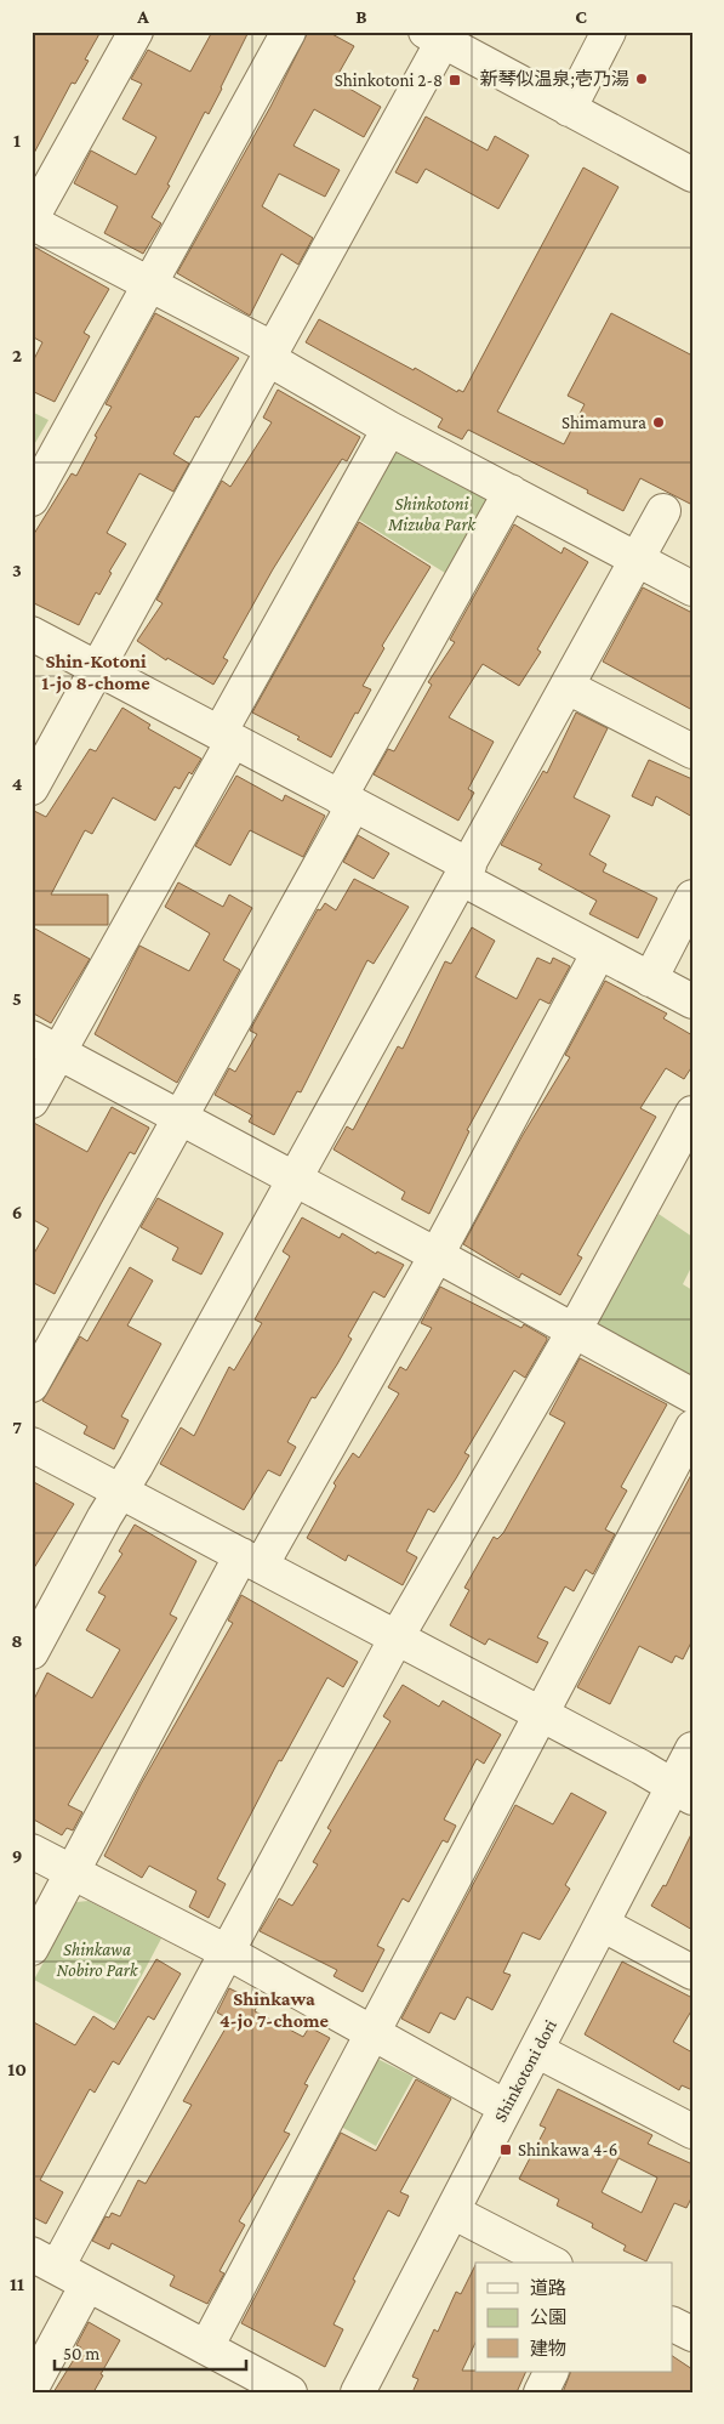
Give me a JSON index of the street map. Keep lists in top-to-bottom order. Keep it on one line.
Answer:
{"streets":{"street":["Shinkotoni dori"]},"districts":["Shin-Kotoni 1-jo 8-chome","Shinkawa 4-jo 7-chome"],"parks":["Shinkotoni Mizuba Park","Shinkawa Nobiro Park"],"places":{"other":["新琴似温泉;壱乃湯","Shimamura"],"transit":["Shinkotoni 2-8","Shinkawa 4-6"]},"legend":["道路","公園","建物"],"scale_bar":"50 m","grid":{"columns":["A","B","C"],"rows":["1","2","3","4","5","6","7","8","9","10","11"]}}
